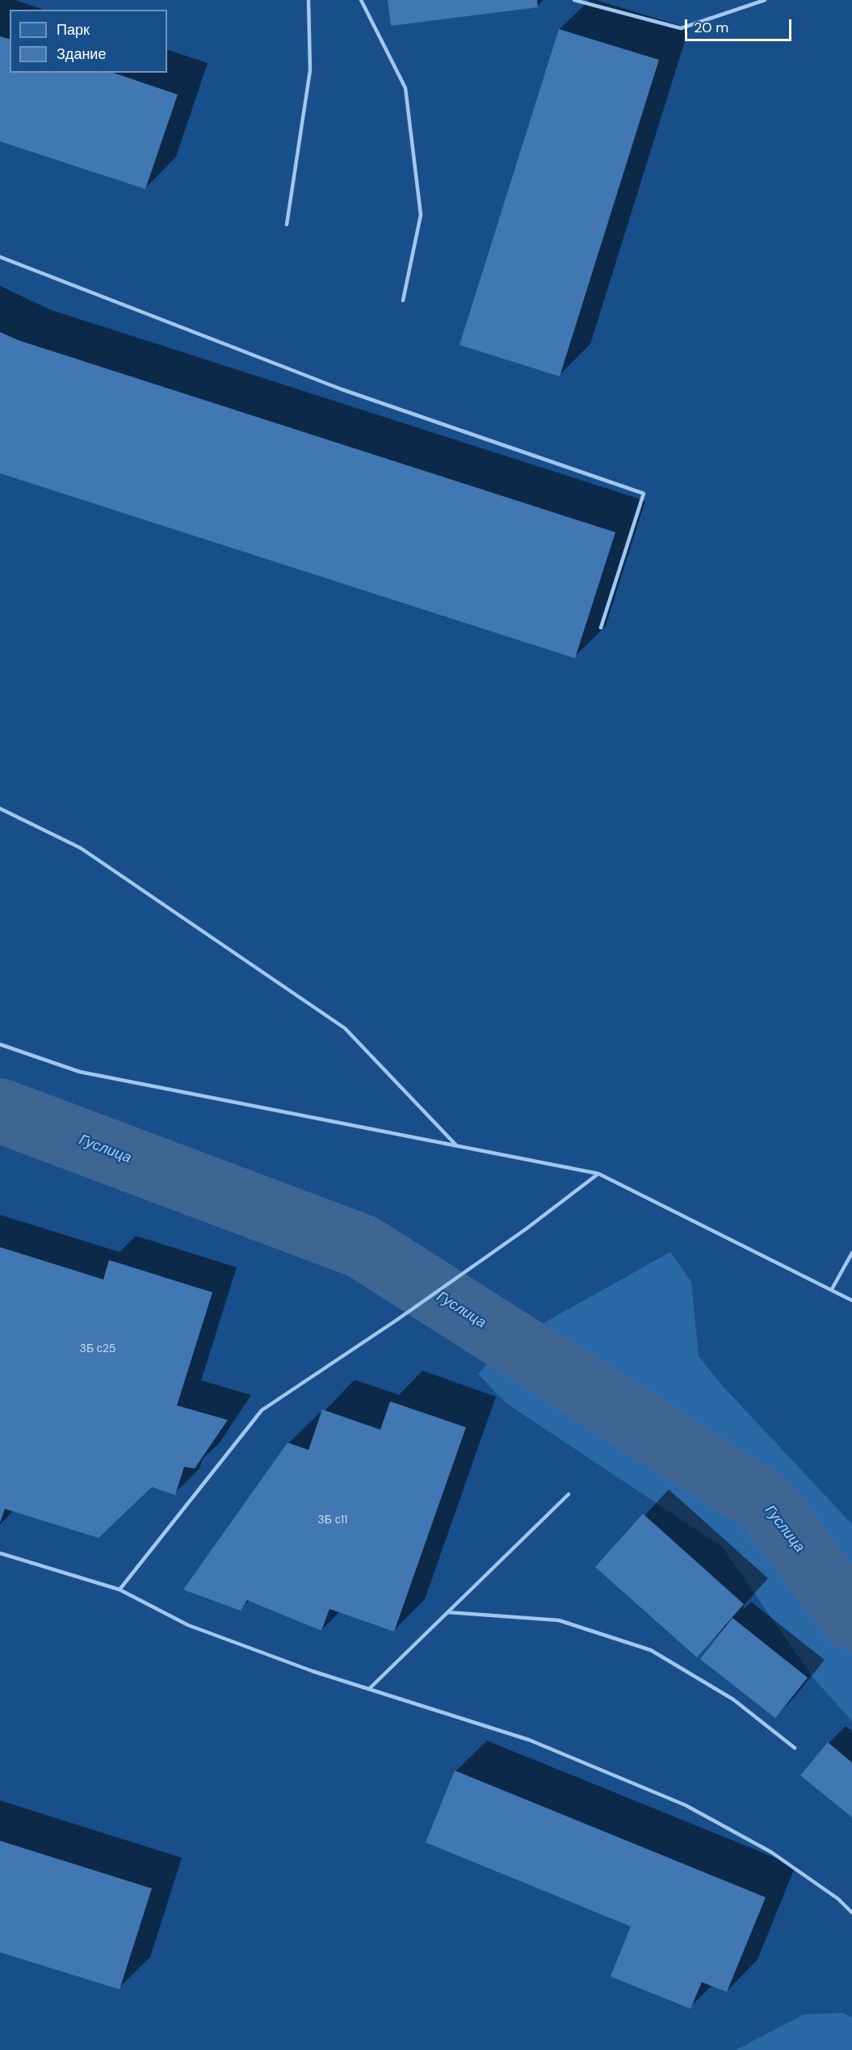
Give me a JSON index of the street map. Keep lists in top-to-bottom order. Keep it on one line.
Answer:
{"water":["Гуслица"],"house_numbers":["3Б с25","3Б с11"],"legend":["Парк","Здание"],"scale_bar":"20 m"}
